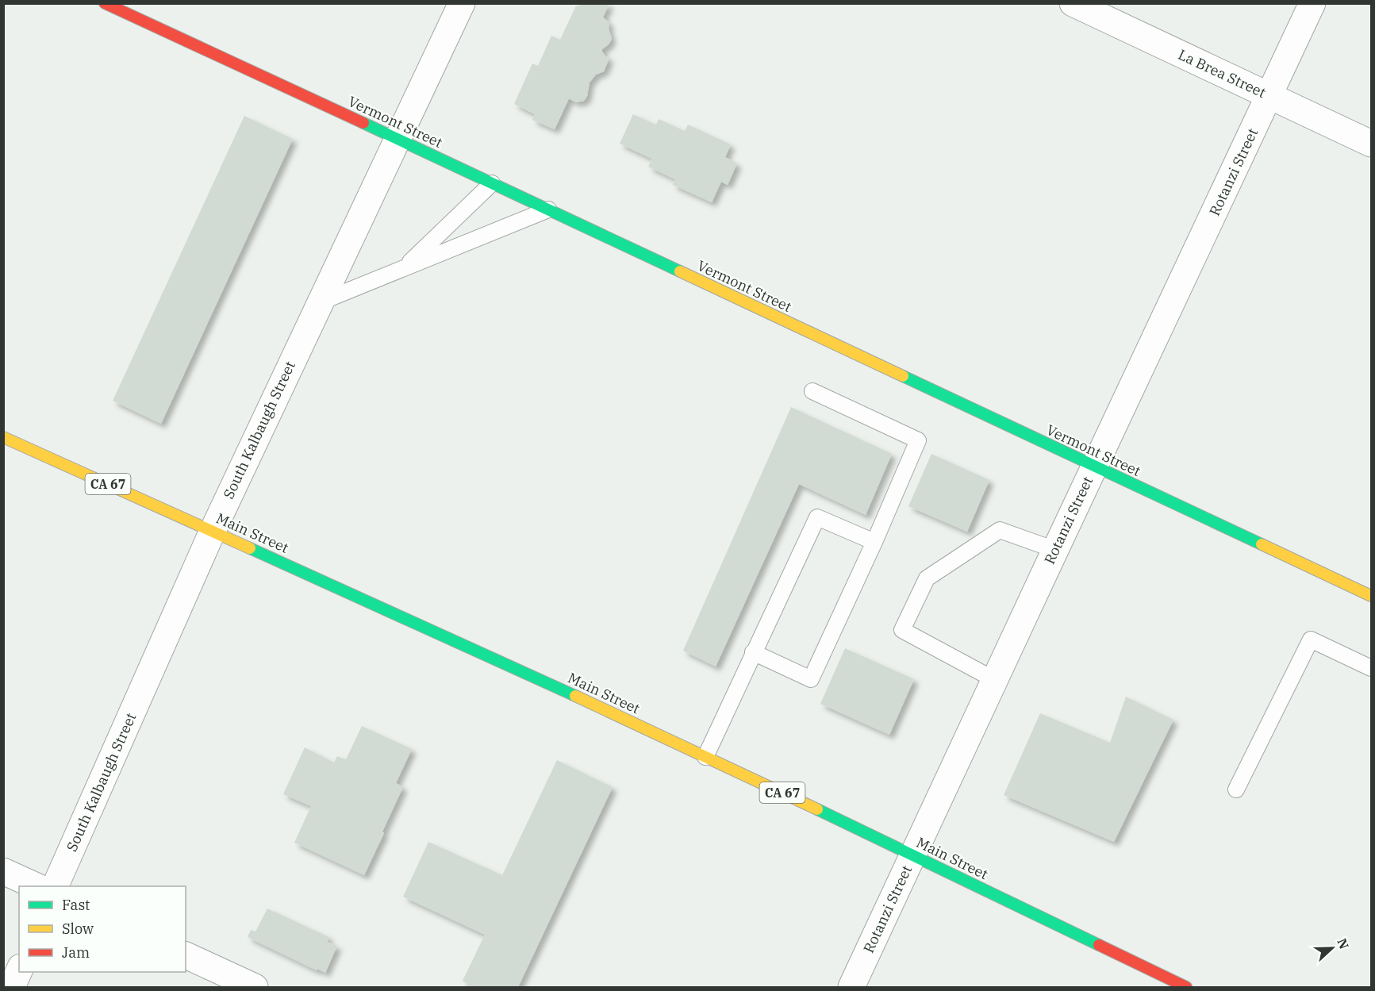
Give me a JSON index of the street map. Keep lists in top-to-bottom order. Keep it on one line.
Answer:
{"streets":{"street":["La Brea Street","Vermont Street","Rotanzi Street","South Kalbaugh Street","CA 67","Main Street"]},"crossings":[["La Brea Street","Rotanzi Street"],["Vermont Street","Rotanzi Street"],["Vermont Street","South Kalbaugh Street"],["Rotanzi Street","Main Street"],["South Kalbaugh Street","Main Street"]],"legend":["Fast","Slow","Jam"],"north":"right"}
